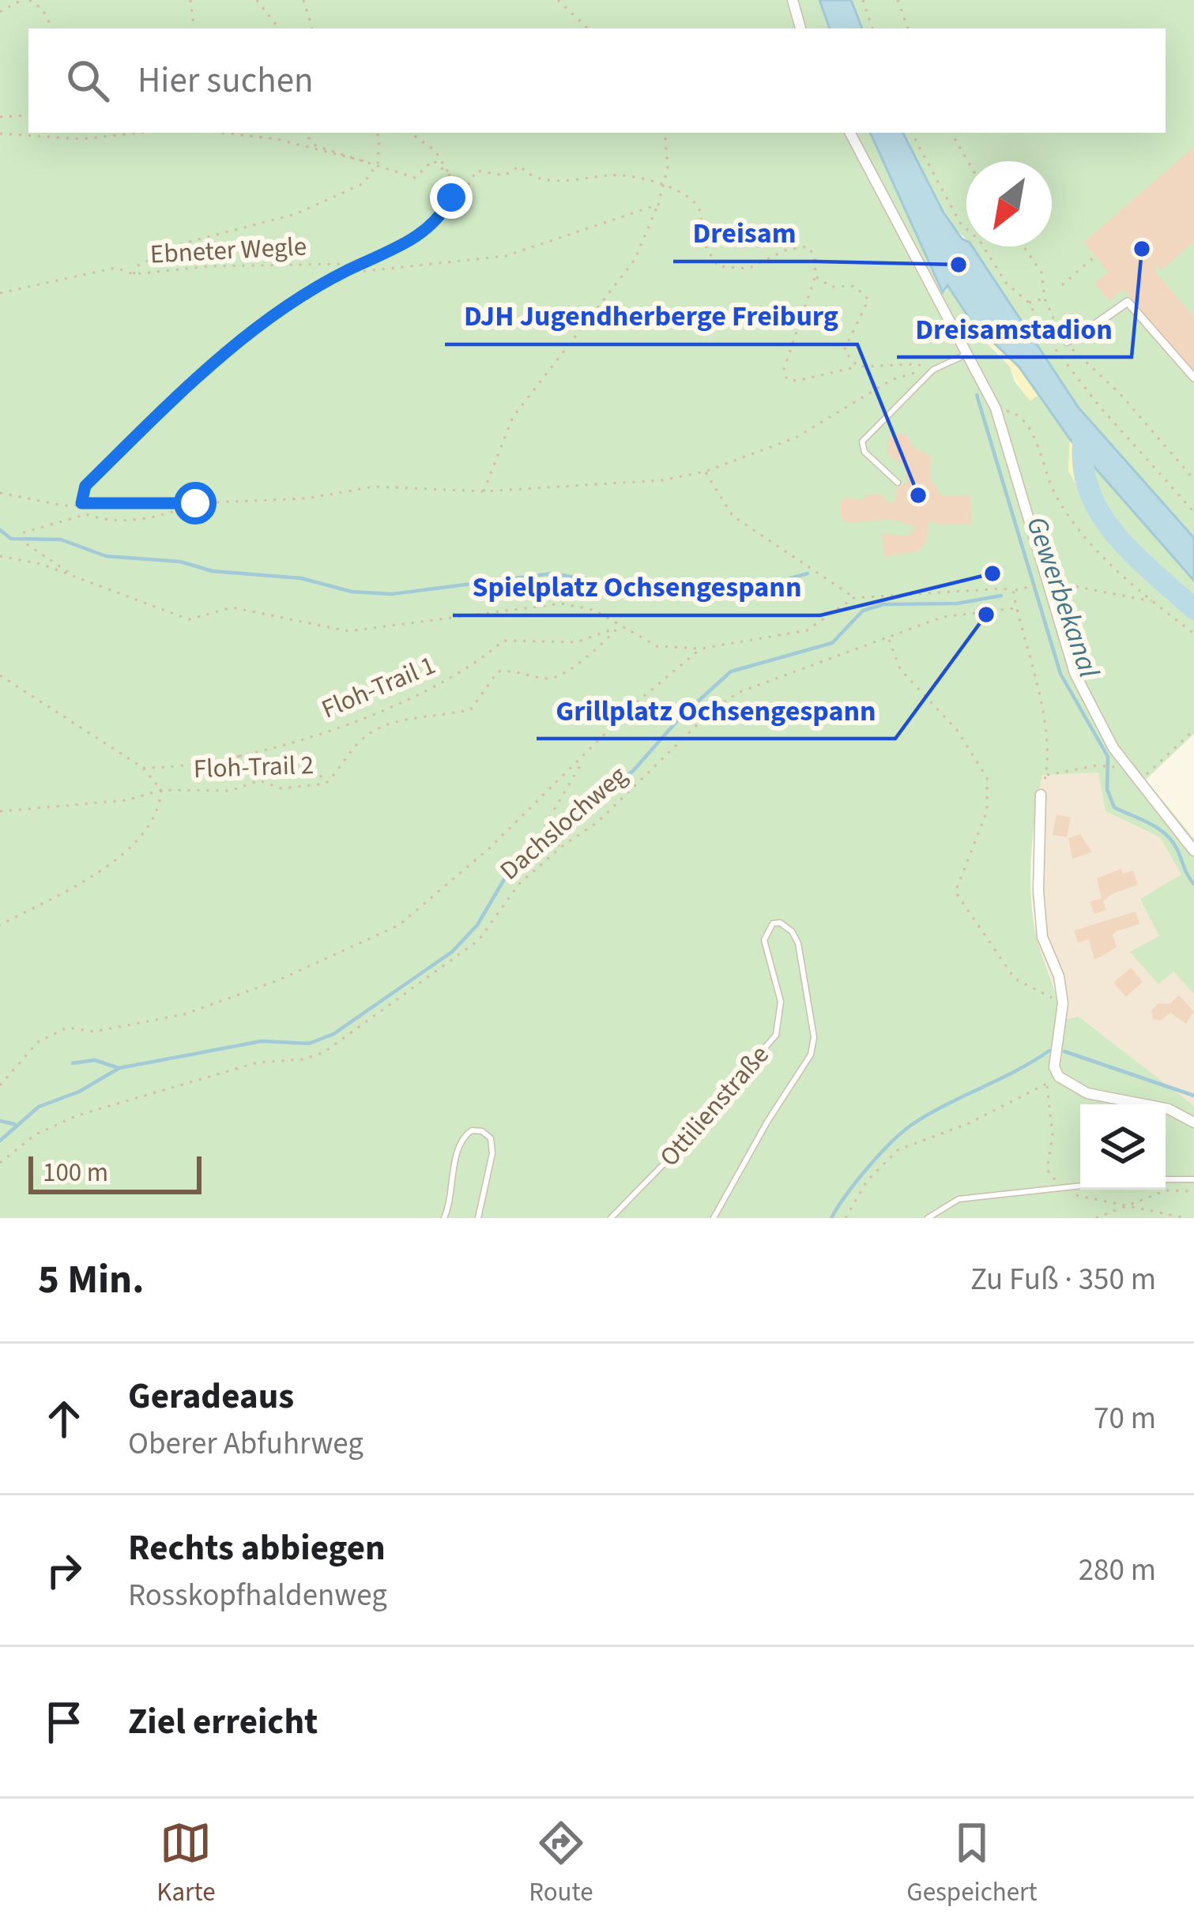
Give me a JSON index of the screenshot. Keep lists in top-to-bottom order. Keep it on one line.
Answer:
{"streets":{"lane":["Ottilienstraße"],"path":["Ebneter Wegle","Floh-Trail 1","Floh-Trail 2","Dachslochweg"]},"crossings":[["Floh-Trail 1","Floh-Trail 2"]],"water":["Gewerbekanal"],"places":["Dreisamstadion","Dreisam","DJH Jugendherberge Freiburg","Spielplatz Ochsengespann","Grillplatz Ochsengespann"],"scale_bar":"100 m","north":"bottom left","page":{"search":"Hier suchen","scale":"100 m","heading":["5 Min.","Zu Fuß · 350 m"],"list":[["Geradeaus","Oberer Abfuhrweg","70 m"],["Rechts abbiegen","Rosskopfhaldenweg","280 m"],"Ziel erreicht"],"nav":["Karte","Route","Gespeichert"]}}
